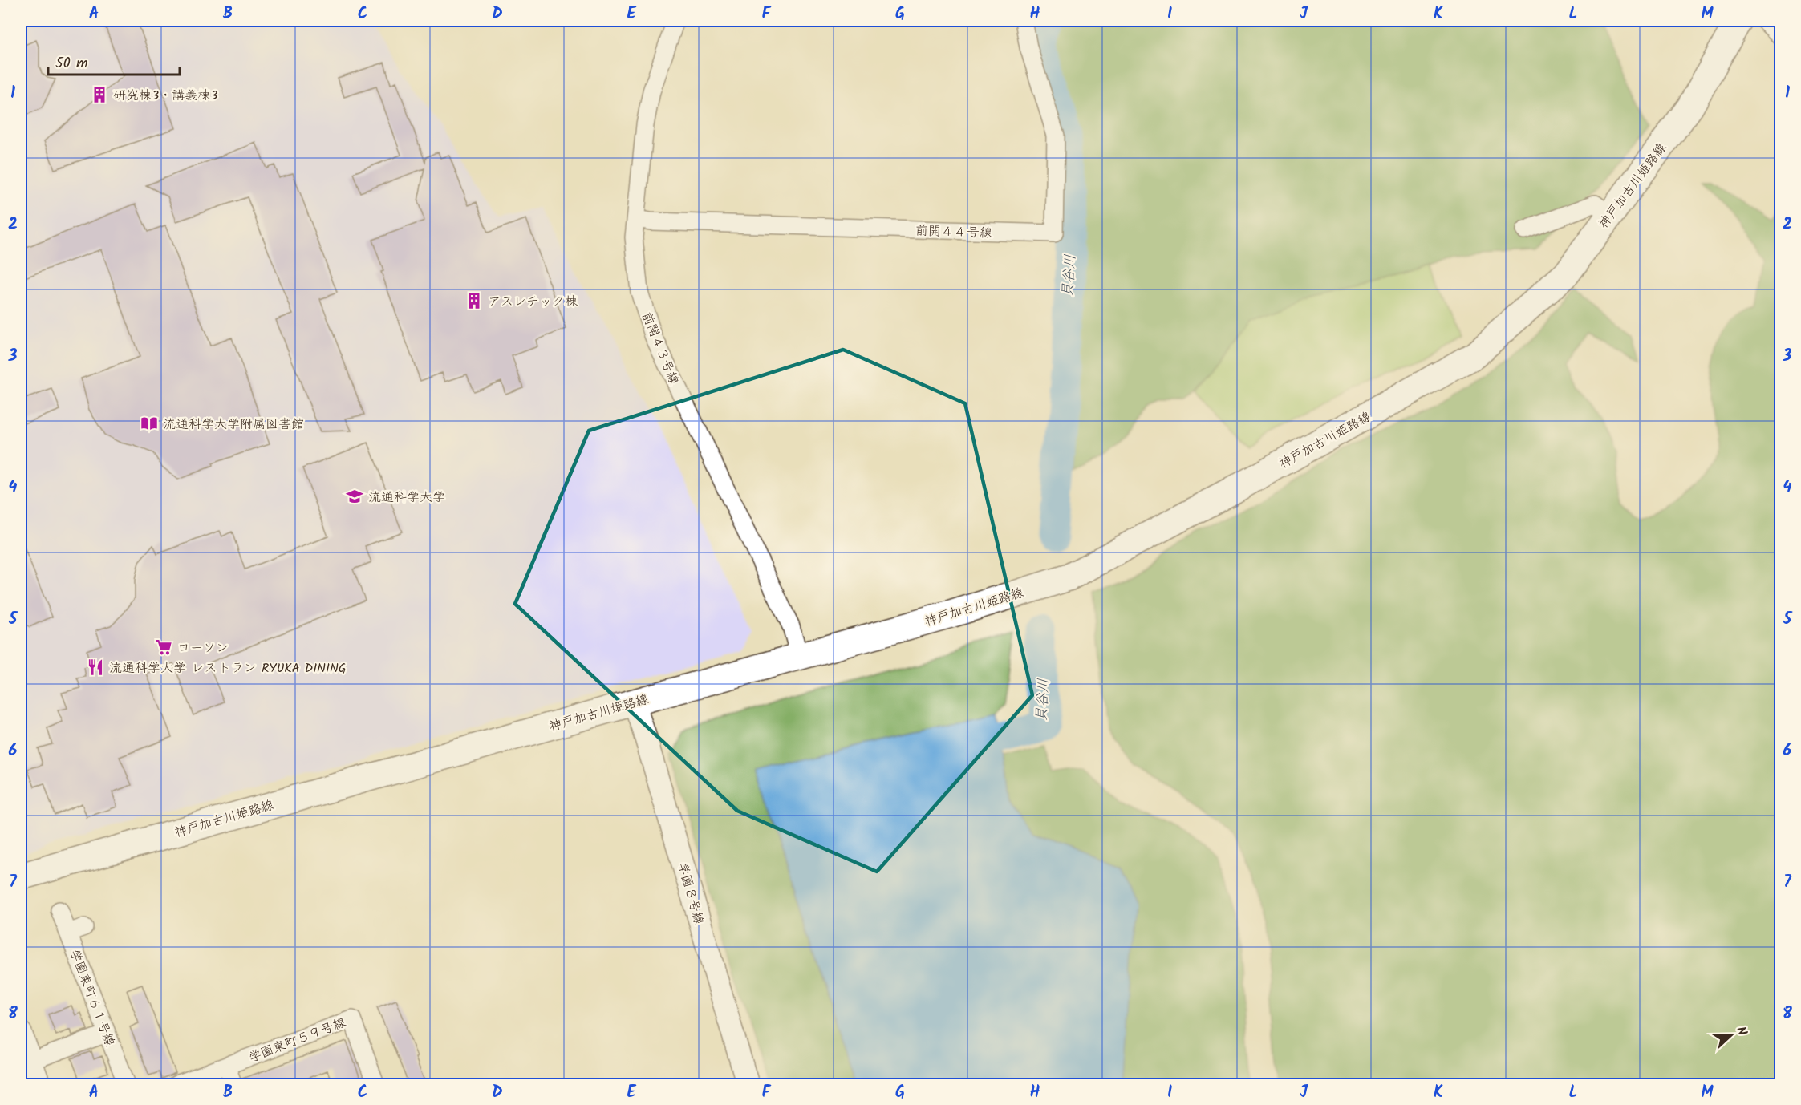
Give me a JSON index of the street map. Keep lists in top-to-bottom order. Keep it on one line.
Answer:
{"streets":{"main road":["神戸加古川姫路線"],"street":["前開４４号線","前開４３号線","学園８号線","学園東町６１号線","学園東町５９号線"]},"crossings":[["神戸加古川姫路線","前開４３号線"],["神戸加古川姫路線","学園８号線"],["前開４４号線","前開４３号線"]],"water":["貝谷川"],"places":{"building":["研究棟3・講義棟3","アスレチック棟"],"library":["流通科学大学附属図書館"],"school or university":["流通科学大学"],"supermarket":["ローソン"],"restaurant":["流通科学大学 レストラン RYUKA DINING"]},"scale_bar":"50 m","north":"right","grid":{"columns":["A","B","C","D","E","F","G","H","I","J","K","L","M"],"rows":["1","2","3","4","5","6","7","8"]}}
